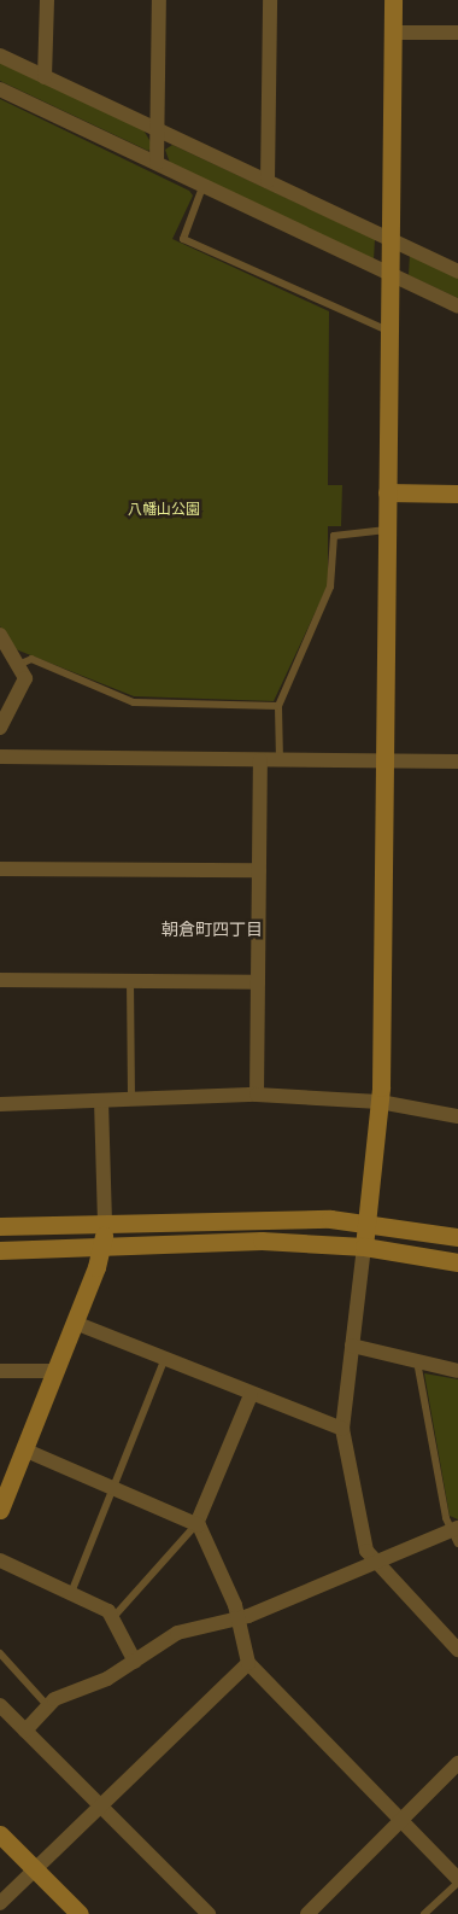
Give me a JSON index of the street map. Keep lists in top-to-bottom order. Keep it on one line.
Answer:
{"districts":["朝倉町四丁目"],"parks":["八幡山公園"]}
